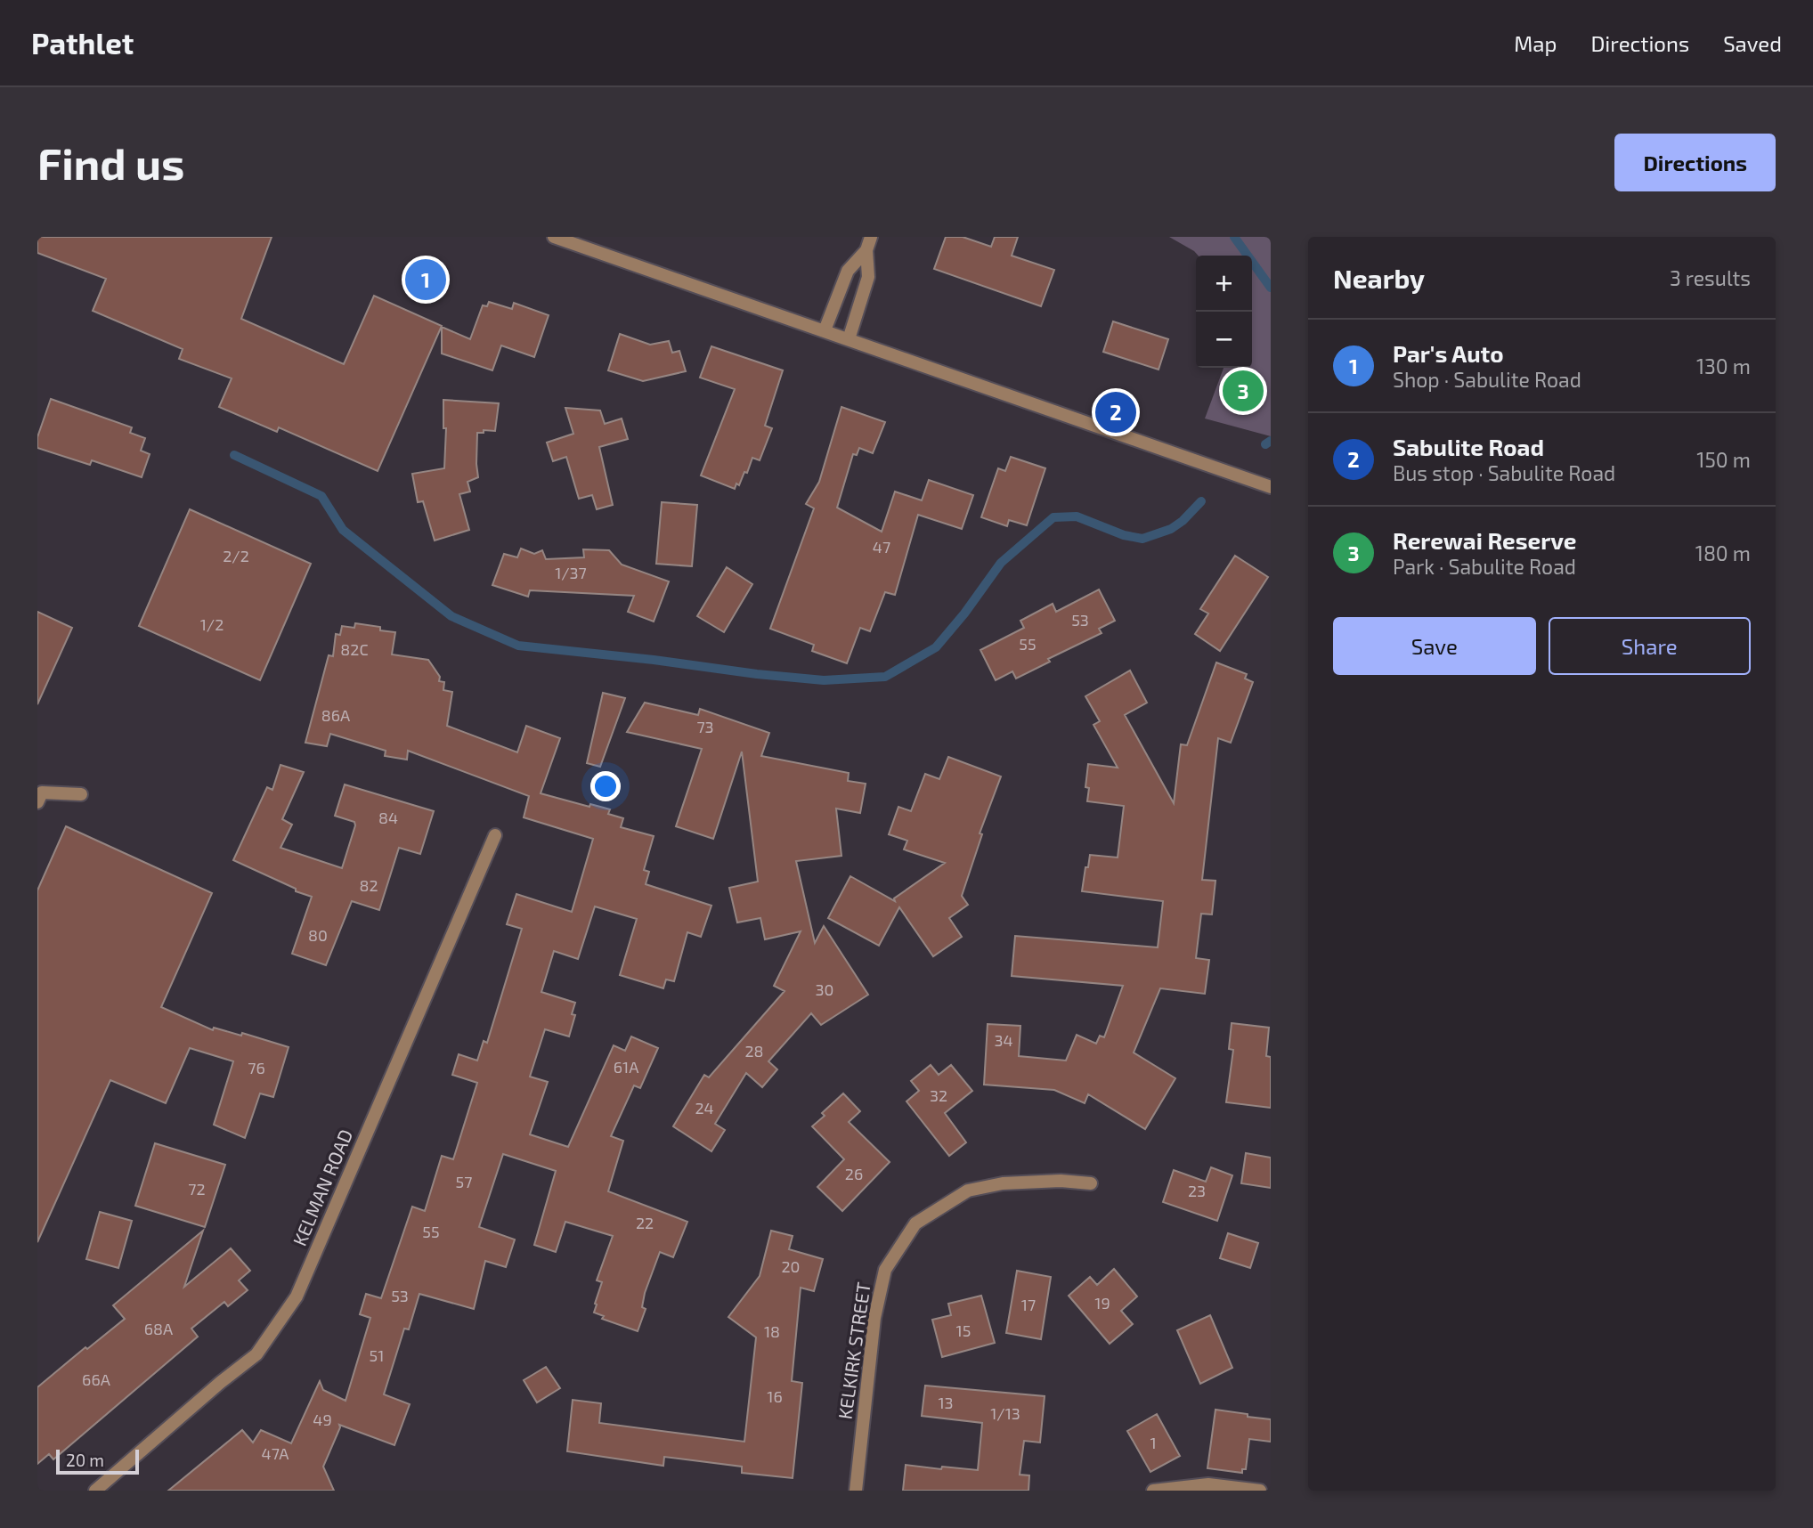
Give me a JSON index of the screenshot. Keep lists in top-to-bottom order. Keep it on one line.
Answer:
{"streets":{"street":["KELMAN ROAD","KELKIRK STREET"]},"house_numbers":["47","2/2","1/37","53","1/2","55","82C","86A","73","84","82","80","30","34","28","61A","76","32","24","26","57","72","23","22","55","20","53","19","17","68A","15","18","51","66A","16","13","1/13","49","1","47A"],"scale_bar":"20 m","page":{"header":"Pathlet","nav":["Map","Directions","Saved"],"buttons":["Directions",["Save","Share"]],"title":"Find us","heading":["Nearby","3 results"],"map_buttons":["+","−"],"pins":["1","3","2"],"list":[{"mark":"1","name":"Par's Auto","note":"Shop · Sabulite Road","value":"130 m"},{"mark":"2","name":"Sabulite Road","note":"Bus stop · Sabulite Road","value":"150 m"},{"mark":"3","name":"Rerewai Reserve","note":"Park · Sabulite Road","value":"180 m"}],"scale":"20 m"}}
